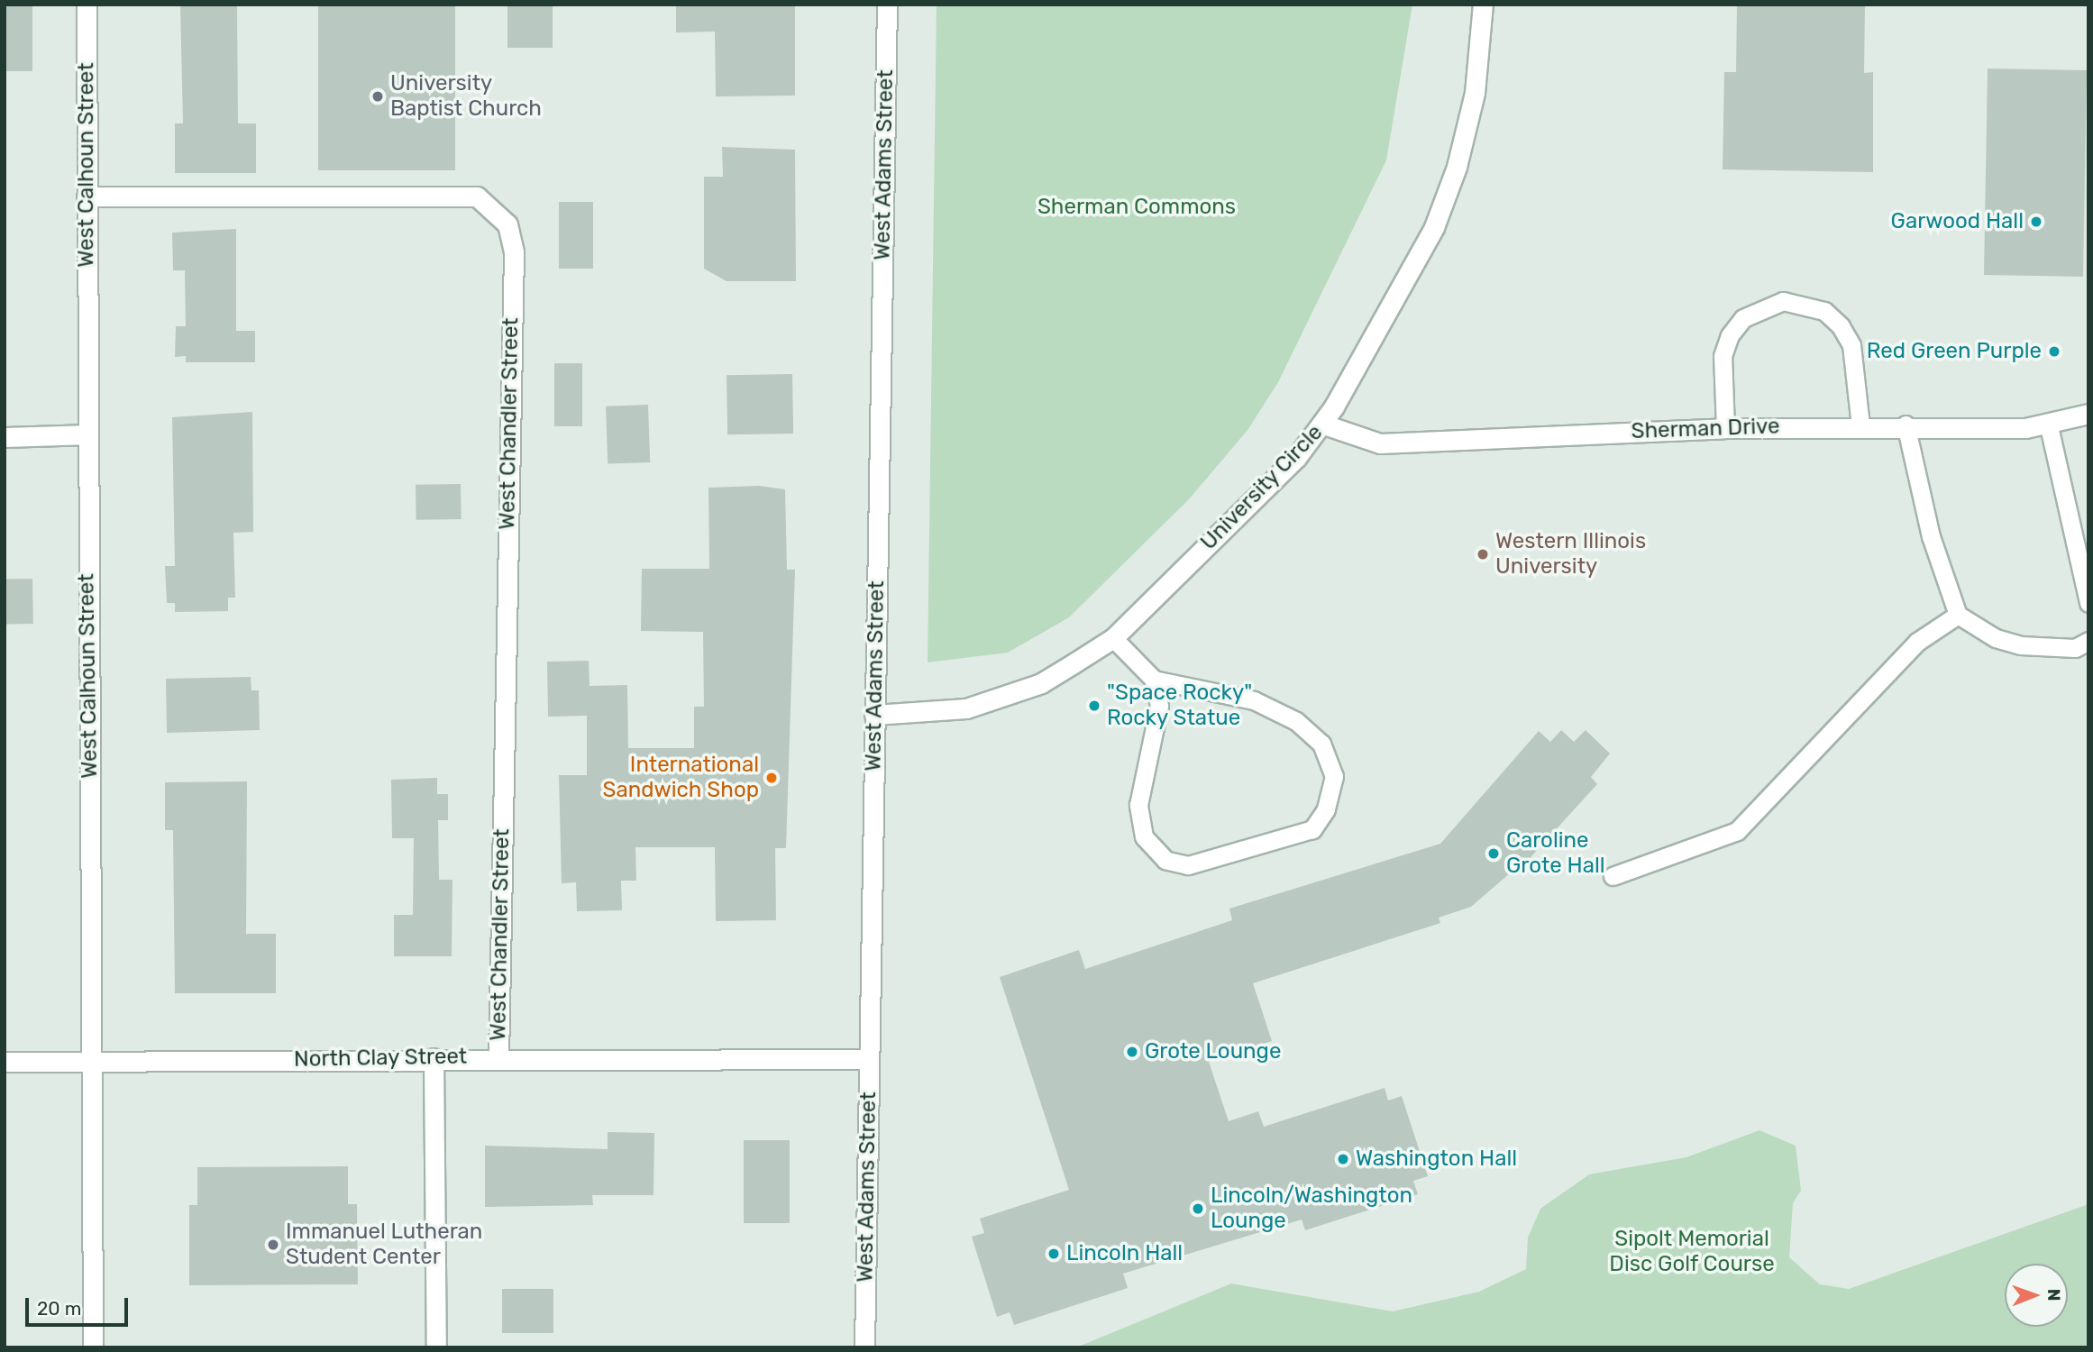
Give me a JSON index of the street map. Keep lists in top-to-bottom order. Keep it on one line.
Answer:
{"streets":{"street":["West Calhoun Street","West Adams Street","West Chandler Street","Sherman Drive","University Circle","North Clay Street"]},"crossings":[["West Calhoun Street","West Chandler Street"],["West Calhoun Street","North Clay Street"],["West Adams Street","University Circle"],["West Adams Street","North Clay Street"],["West Chandler Street","North Clay Street"],["Sherman Drive","University Circle"]],"parks":["Sherman Commons","Sipolt Memorial Disc Golf Course"],"places":["University Baptist Church","Garwood Hall","Red Green Purple","Western Illinois University","\"Space Rocky\" Rocky Statue","International Sandwich Shop","Caroline Grote Hall","Grote Lounge","Washington Hall","Lincoln/Washington Lounge","Immanuel Lutheran Student Center","Lincoln Hall"],"scale_bar":"20 m","north":"right"}
